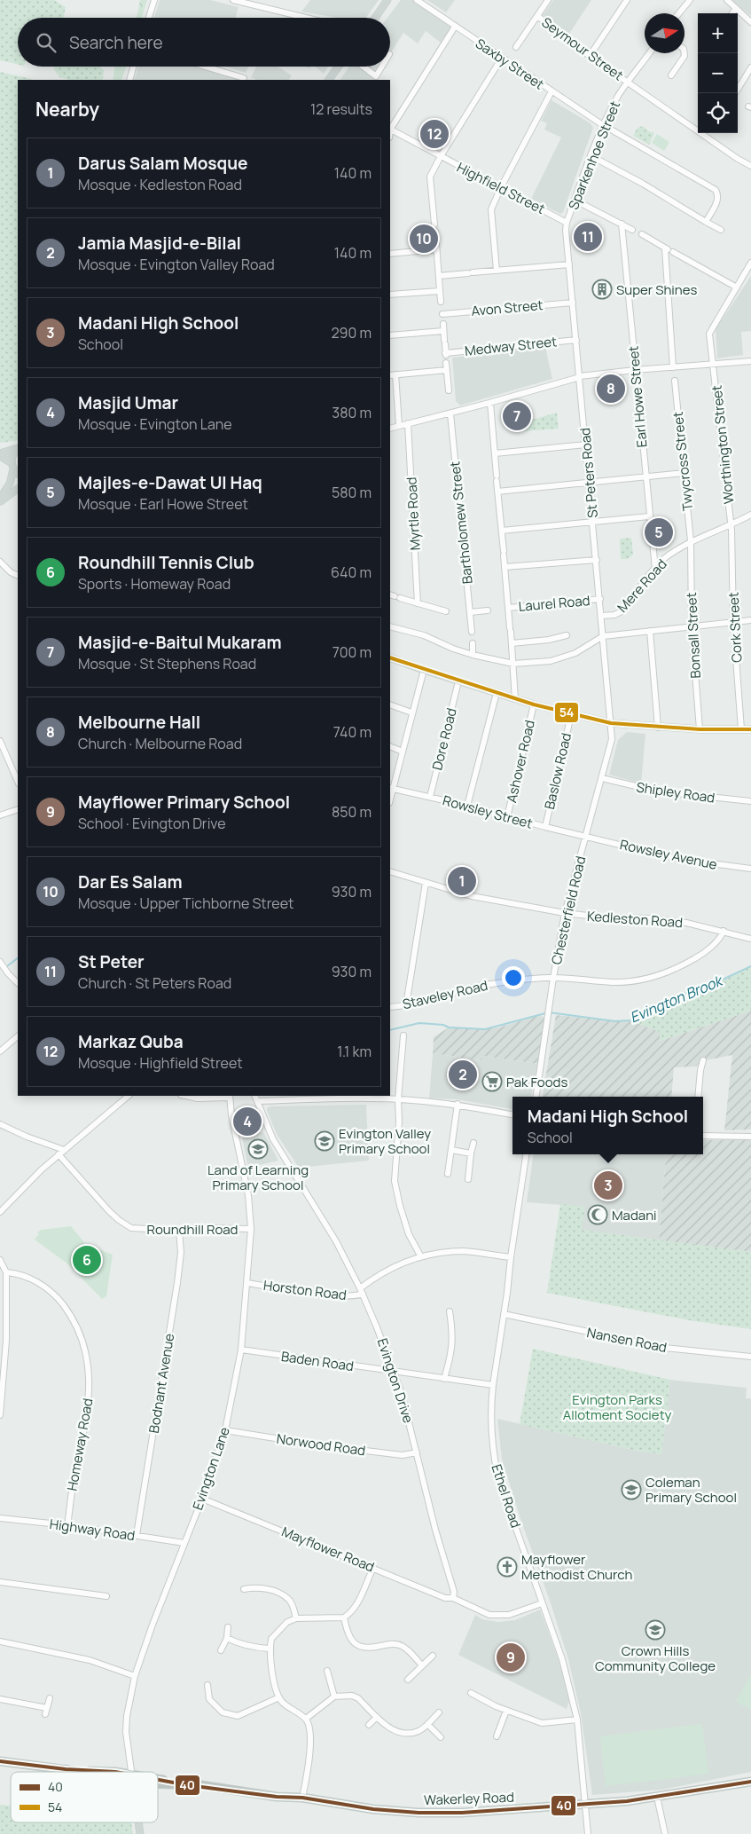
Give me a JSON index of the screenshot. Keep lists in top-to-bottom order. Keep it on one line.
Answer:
{"streets":{"highway":["Wakerley Road"],"main road":["Evington Lane"],"street":["Seymour Street","Saxby Street","Sparkenhoe Street","Highfield Street","Avon Street","Medway Street","Earl Howe Street","Worthington Street","Twycross Street","St Peters Road","Myrtle Road","Bartholomew Street","Mere Road","Laurel Road","Cork Street","Bonsall Street","Dore Road","Ashover Road","Baslow Road","Shipley Road","Rowsley Street","Rowsley Avenue","Chesterfield Road","Kedleston Road","Staveley Road","Roundhill Road","Horston Road","Nansen Road","Baden Road","Evington Drive","Bodnant Avenue","Homeway Road","Norwood Road","Ethel Road","Highway Road","Mayflower Road"]},"crossings":[["Seymour Street","Sparkenhoe Street"],["Saxby Street","Sparkenhoe Street"],["Sparkenhoe Street","Highfield Street"],["Sparkenhoe Street","St Peters Road"],["Highfield Street","St Peters Road"],["Avon Street","St Peters Road"],["Medway Street","St Peters Road"],["Earl Howe Street","Mere Road"],["Worthington Street","Mere Road"],["Worthington Street","Cork Street"],["Twycross Street","Mere Road"],["Twycross Street","Bonsall Street"],["St Peters Road","Mere Road"],["St Peters Road","Laurel Road"],["St Peters Road","Chesterfield Road"],["Mere Road","Cork Street"],["Mere Road","Bonsall Street"],["Dore Road","Rowsley Street"],["Ashover Road","Rowsley Street"],["Baslow Road","Rowsley Street"],["Shipley Road","Chesterfield Road"],["Rowsley Street","Rowsley Avenue"],["Rowsley Street","Chesterfield Road"],["Rowsley Avenue","Chesterfield Road"],["Chesterfield Road","Kedleston Road"],["Chesterfield Road","Staveley Road"],["Kedleston Road","Staveley Road"],["Roundhill Road","Bodnant Avenue"],["Roundhill Road","Evington Lane"],["Horston Road","Evington Drive"],["Horston Road","Evington Lane"],["Nansen Road","Ethel Road"],["Baden Road","Evington Drive"],["Baden Road","Evington Lane"],["Baden Road","Ethel Road"],["Evington Drive","Norwood Road"],["Evington Drive","Mayflower Road"],["Bodnant Avenue","Highway Road"],["Homeway Road","Highway Road"],["Norwood Road","Evington Lane"],["Evington Lane","Highway Road"],["Evington Lane","Mayflower Road"],["Ethel Road","Wakerley Road"]],"water":["Evington Brook"],"parks":["Evington Parks Allotment Society"],"places":{"building":["Super Shines"],"supermarket":["Pak Foods"],"school or university":["Evington Valley Primary School","Land of Learning Primary School","Coleman Primary School","Crown Hills Community College"],"mosque":["Madani"],"church":["Mayflower Methodist Church"]},"lines":["transit line 54","transit line 40"],"legend":["40","54"],"north":"right","page":{"map_buttons":["+","−"],"search":"Search here","heading":["Nearby","12 results"],"pins":["12","11","10","8","7","5","1","2","4","3","6","9"],"list":[{"mark":"1","name":"Darus Salam Mosque","note":"Mosque · Kedleston Road","value":"140 m"},{"mark":"2","name":"Jamia Masjid-e-Bilal","note":"Mosque · Evington Valley Road","value":"140 m"},{"mark":"3","name":"Madani High School","note":"School","value":"290 m"},{"mark":"4","name":"Masjid Umar","note":"Mosque · Evington Lane","value":"380 m"},{"mark":"5","name":"Majles-e-Dawat Ul Haq","note":"Mosque · Earl Howe Street","value":"580 m"},{"mark":"6","name":"Roundhill Tennis Club","note":"Sports · Homeway Road","value":"640 m"},{"mark":"7","name":"Masjid-e-Baitul Mukaram","note":"Mosque · St Stephens Road","value":"700 m"},{"mark":"8","name":"Melbourne Hall","note":"Church · Melbourne Road","value":"740 m"},{"mark":"9","name":"Mayflower Primary School","note":"School · Evington Drive","value":"850 m"},{"mark":"10","name":"Dar Es Salam","note":"Mosque · Upper Tichborne Street","value":"930 m"},{"mark":"11","name":"St Peter","note":"Church · St Peters Road","value":"930 m"},{"mark":"12","name":"Markaz Quba","note":"Mosque · Highfield Street","value":"1.1 km"}],"popup":["Madani High School","School"]}}
